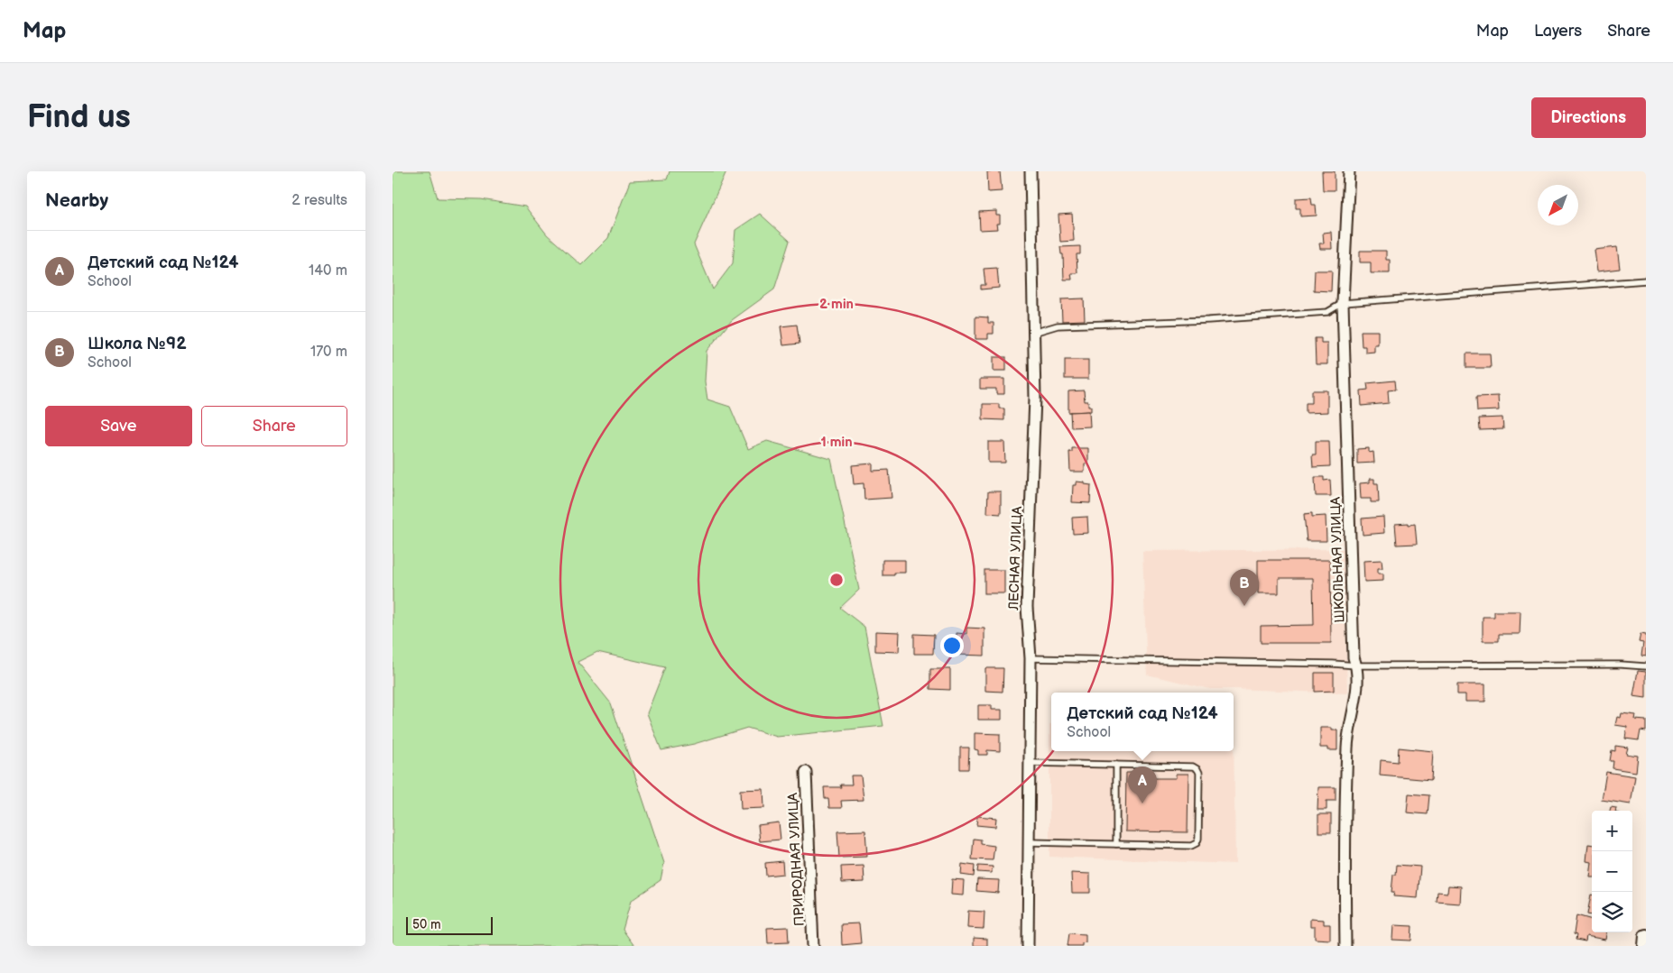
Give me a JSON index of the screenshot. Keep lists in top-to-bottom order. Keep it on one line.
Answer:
{"streets":{"street":["ЛЕСНАЯ УЛИЦА","ШКОЛЬНАЯ УЛИЦА","ПРИРОДНАЯ УЛИЦА"]},"scale_bar":"50 m","north":"bottom left","page":{"header":"Map","nav":["Map","Layers","Share"],"buttons":["Directions",["Save","Share"]],"title":"Find us","heading":["Nearby","2 results"],"list":[{"mark":"A","name":"Детский сад №124","note":"School","value":"140 m"},{"mark":"B","name":"Школа №92","note":"School","value":"170 m"}],"pins":["B","A"],"popup":["Детский сад №124","School"],"map_buttons":["+","−"],"scale":"50 m"},"rings":["2 min","1 min"]}
